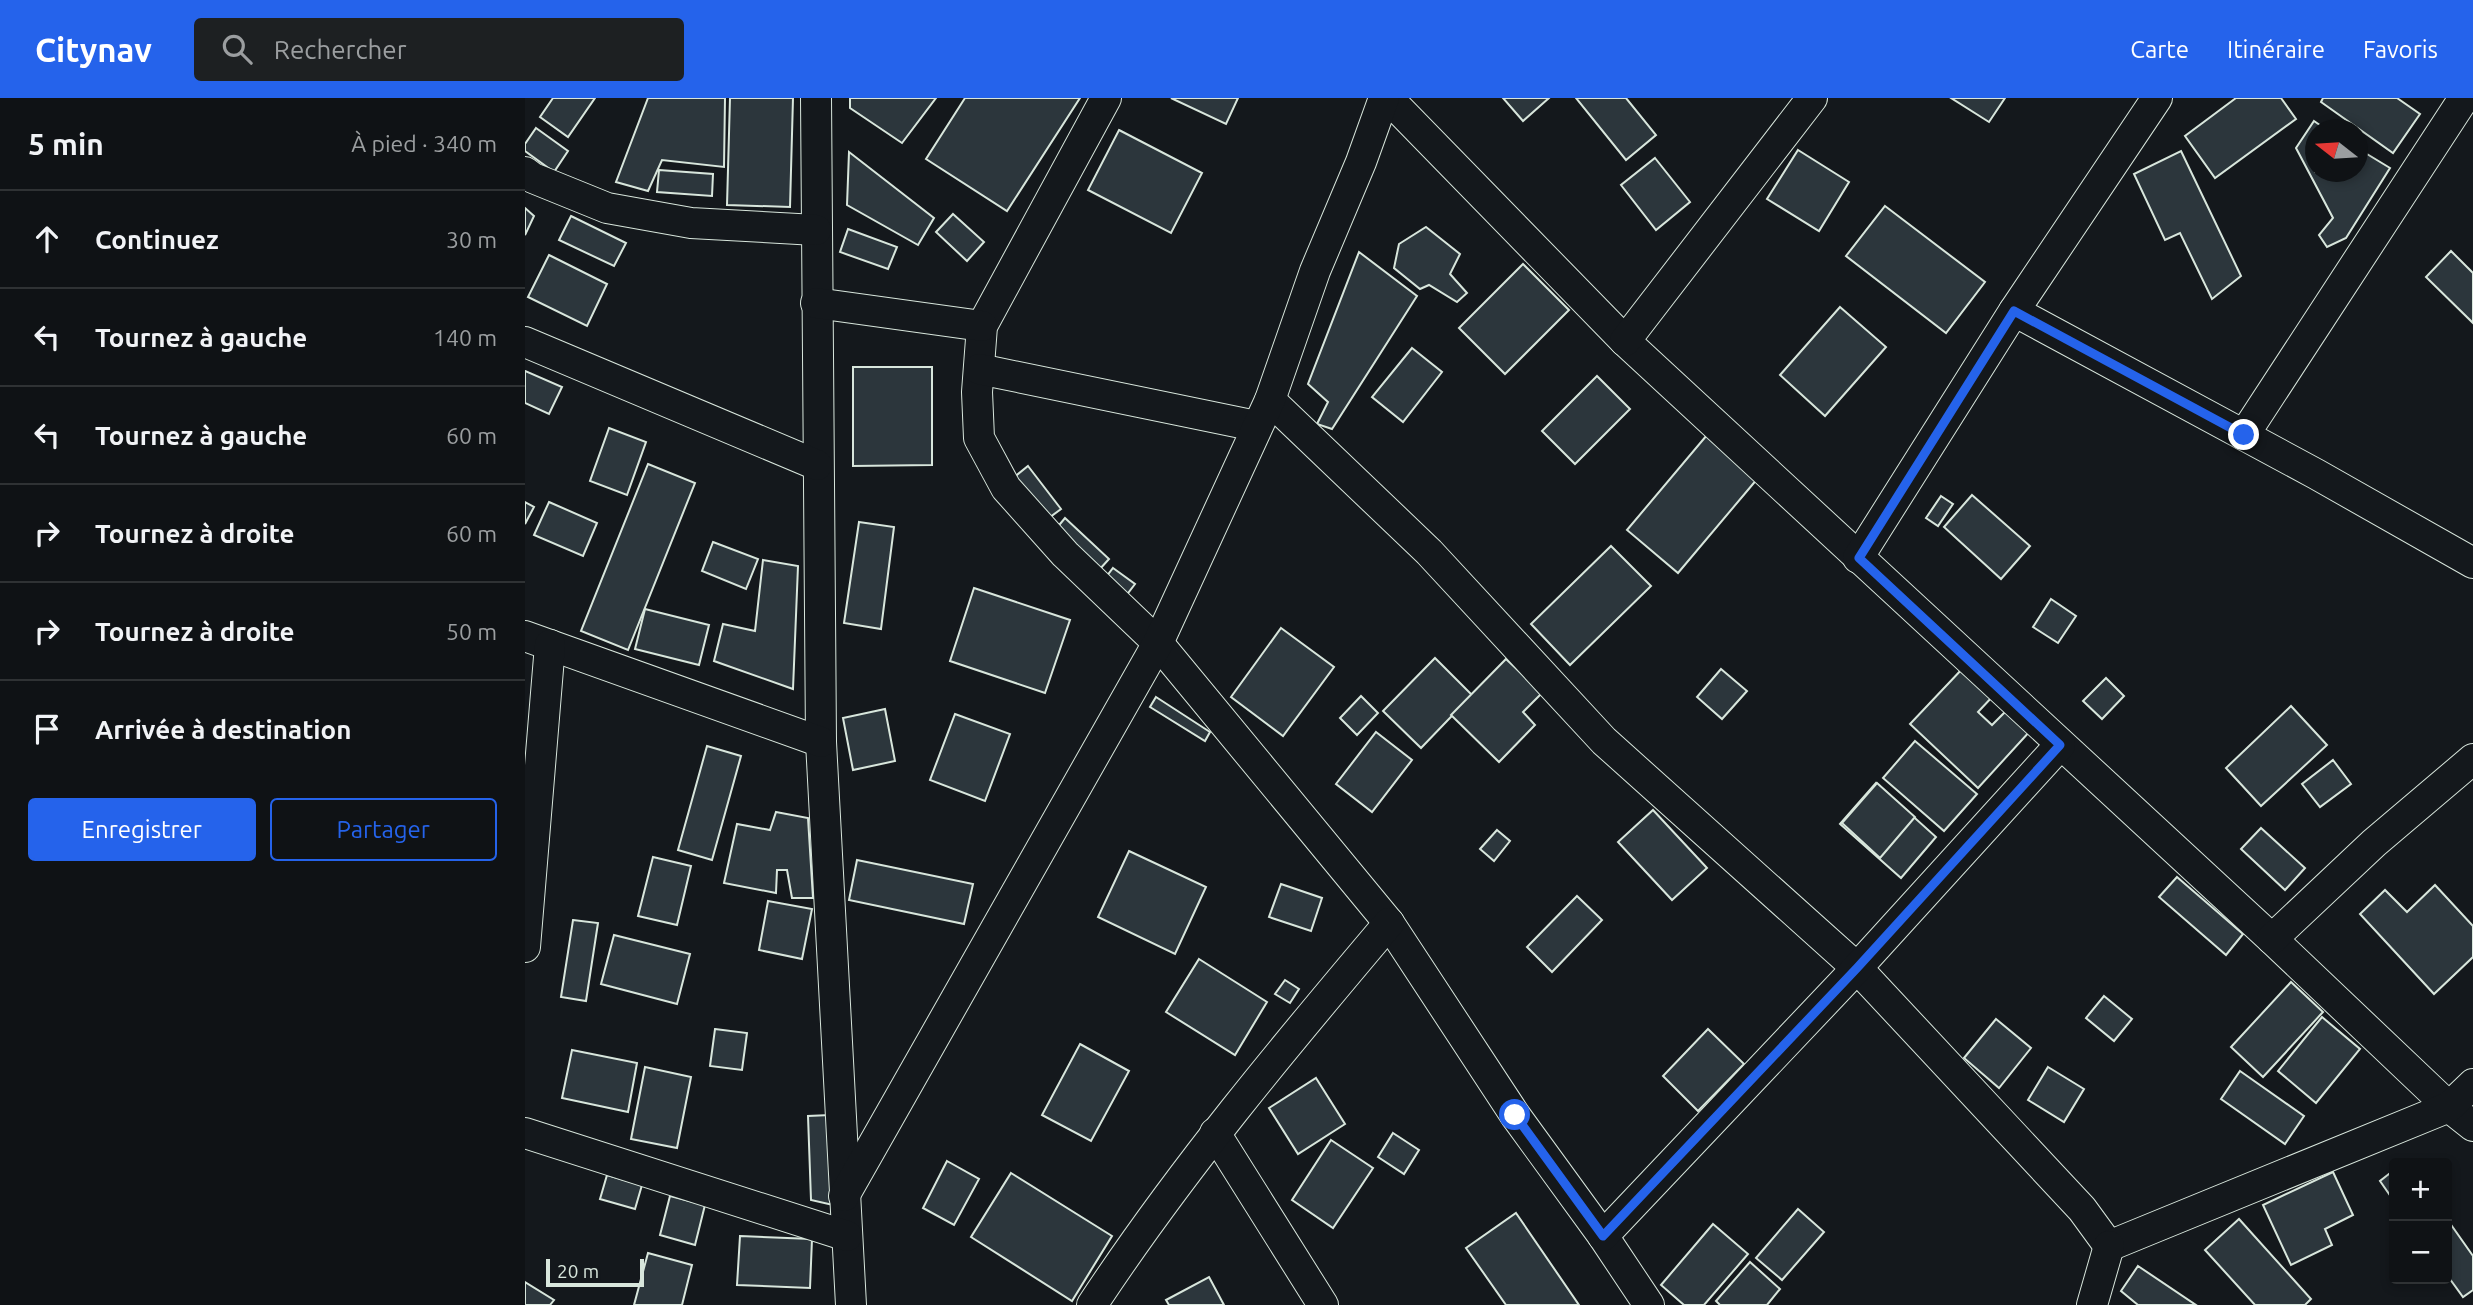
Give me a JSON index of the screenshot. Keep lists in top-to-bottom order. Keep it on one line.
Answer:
{"scale_bar":"20 m","north":"left","page":{"header":"Citynav","search":"Rechercher","nav":["Carte","Itinéraire","Favoris"],"heading":["5 min","À pied · 340 m"],"list":[["Continuez","30 m"],["Tournez à gauche","140 m"],["Tournez à gauche","60 m"],["Tournez à droite","60 m"],["Tournez à droite","50 m"],"Arrivée à destination"],"buttons":["Enregistrer","Partager"],"map_buttons":["+","−"],"scale":"20 m"}}
